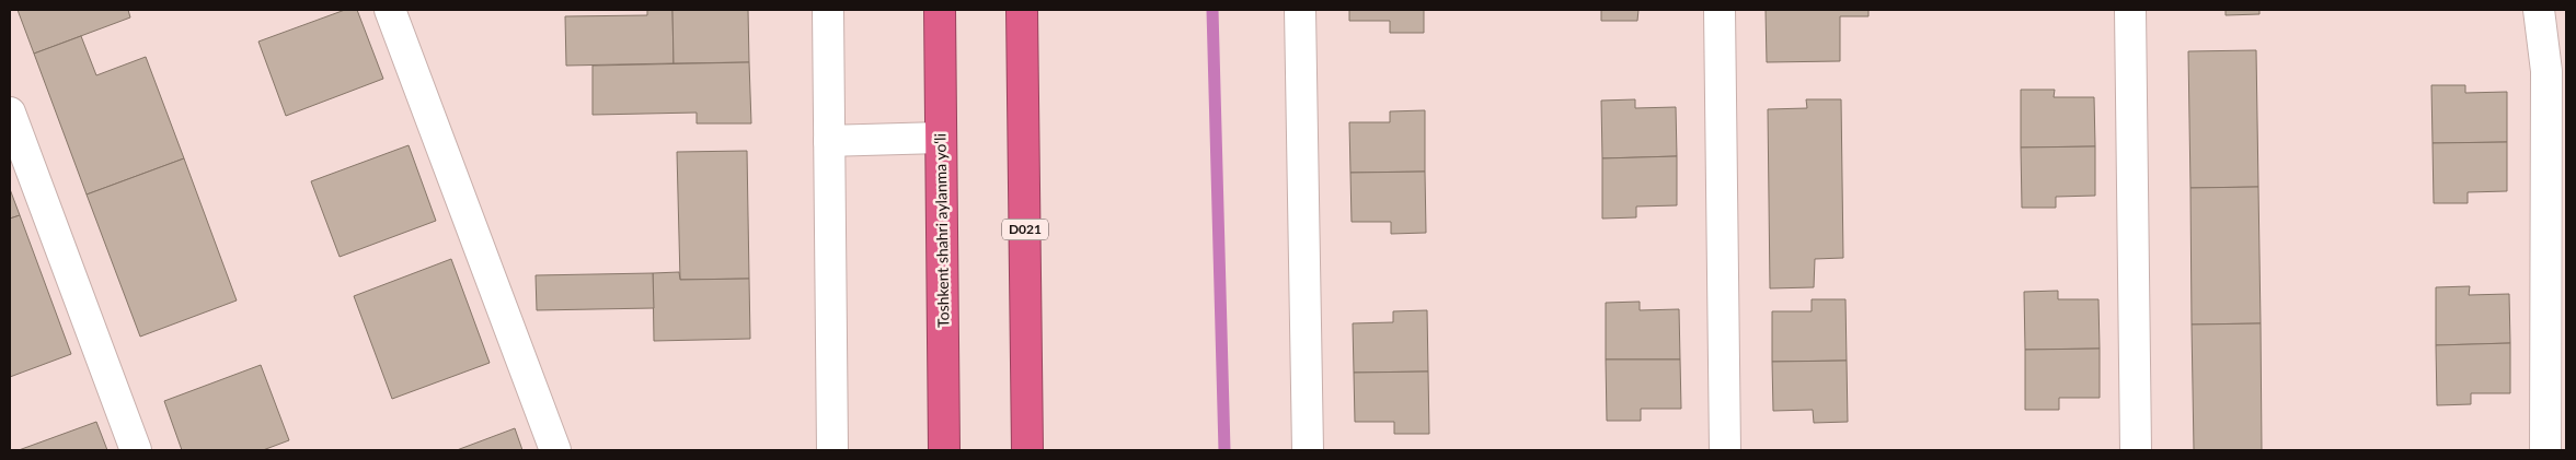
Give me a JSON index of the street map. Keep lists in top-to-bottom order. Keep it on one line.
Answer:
{"streets":{"highway":["D021","Toshkent shahri aylanma yoʻli"]}}
